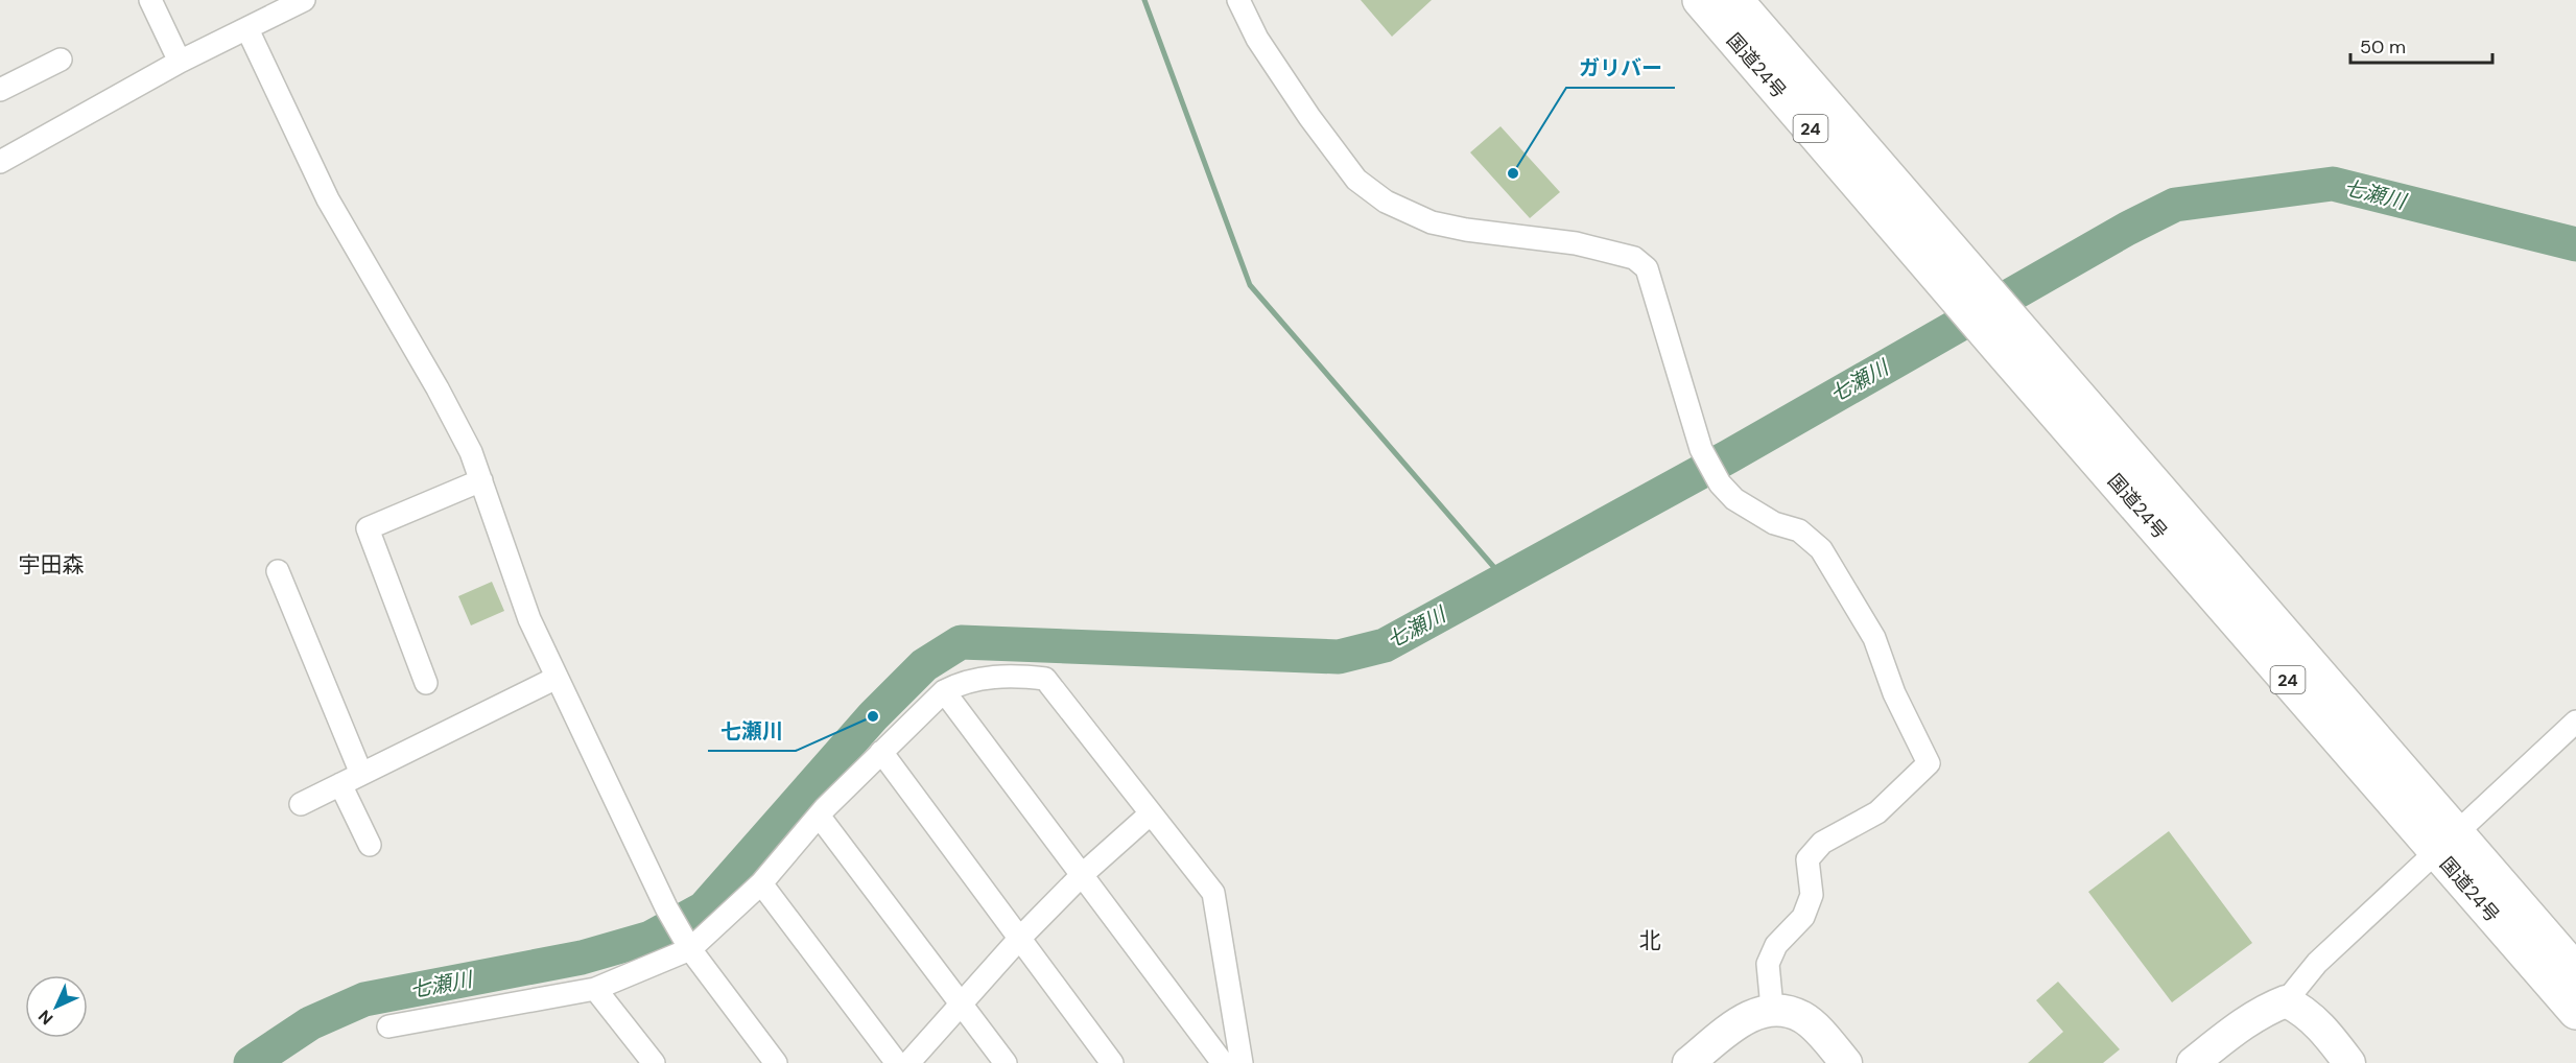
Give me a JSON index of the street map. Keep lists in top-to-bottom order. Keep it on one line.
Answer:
{"streets":{"highway":["国道24号","24"]},"districts":["宇田森","北"],"water":["七瀬川"],"places":["ガリバー","七瀬川"],"scale_bar":"50 m","north":"bottom left"}
